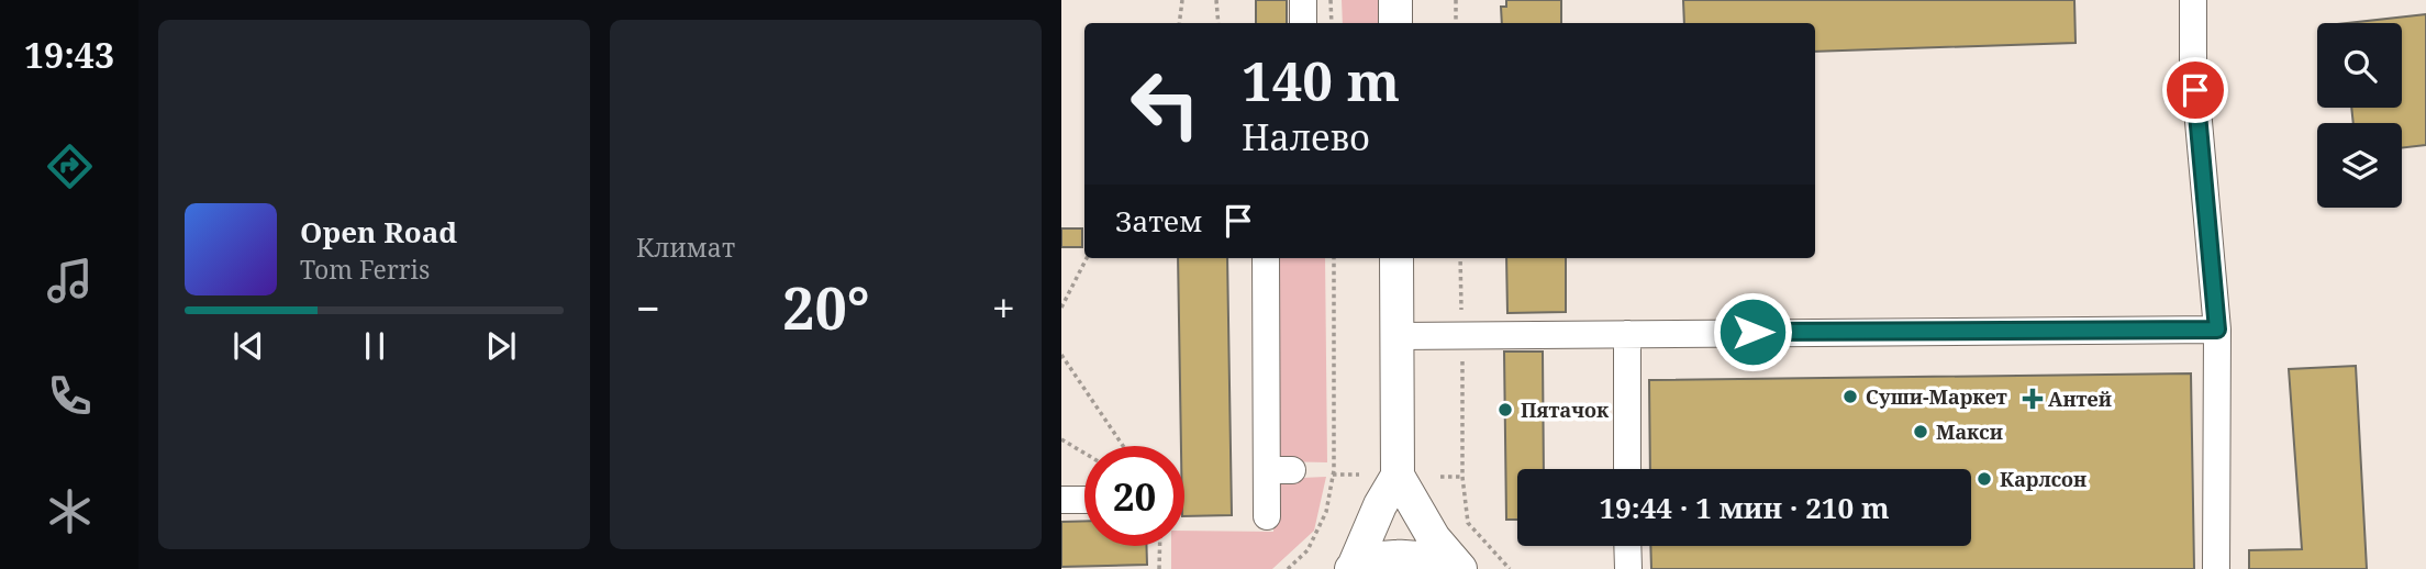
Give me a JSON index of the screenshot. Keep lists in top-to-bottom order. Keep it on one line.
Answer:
{"places":{"other":["Суши-Маркет","Пятачок","Макси","Карлсон"],"health":["Антей"]},"page":{"tabs":"19:43","tile":"Климат","turn":["140 m","Налево"],"then":"Затем","song":["Open Road","Tom Ferris"],"heat":["−","20°","+"],"limit":"20","trip":"19:44 · 1 мин · 210 m"}}
